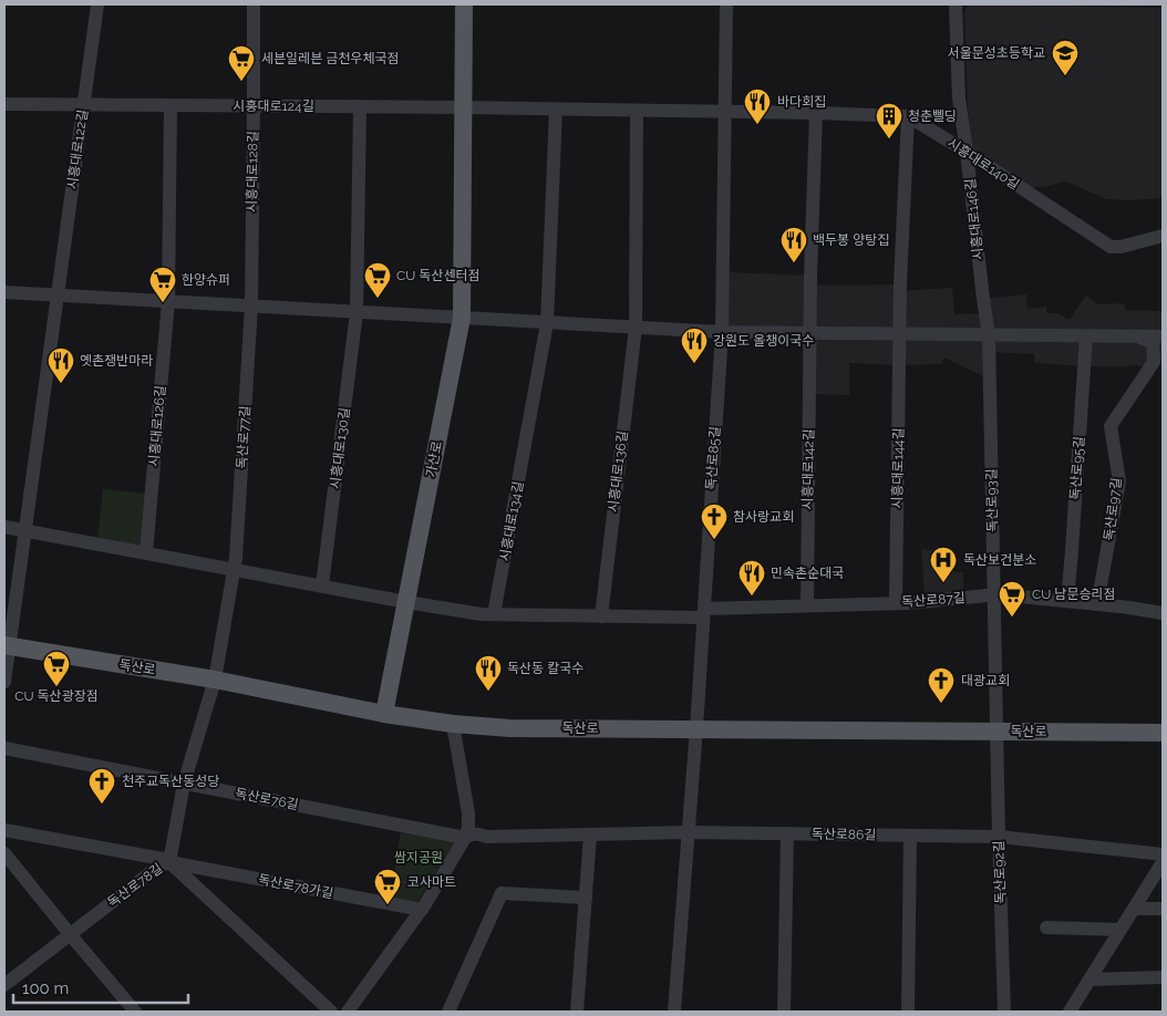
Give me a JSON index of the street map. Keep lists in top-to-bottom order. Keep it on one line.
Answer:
{"streets":{"main road":["가산로","독산로"],"street":["시흥대로124길","시흥대로122길","시흥대로140길","시흥대로128길","시흥대로146길","시흥대로126길","독산로77길","시흥대로130길","독산로85길","시흥대로144길","독산로95길","시흥대로142길","시흥대로136길","독산로93길","독산로97길","시흥대로134길","독산로87길","독산로76길","독산로86길","독산로92길","독산로78길","독산로78가길"]},"crossings":[["시흥대로124길","시흥대로122길"],["시흥대로124길","시흥대로128길"],["시흥대로124길","시흥대로126길"],["시흥대로124길","시흥대로130길"],["시흥대로124길","가산로"],["시흥대로122길","독산로"],["시흥대로140길","시흥대로146길"],["시흥대로140길","독산로85길"],["시흥대로140길","시흥대로144길"],["시흥대로140길","시흥대로142길"],["시흥대로140길","시흥대로136길"],["시흥대로140길","시흥대로134길"],["시흥대로128길","독산로77길"],["시흥대로146길","독산로93길"],["독산로77길","독산로"],["독산로77길","독산로78길"],["독산로85길","독산로87길"],["독산로85길","독산로"],["독산로85길","독산로86길"],["가산로","독산로"],["시흥대로144길","독산로87길"],["독산로95길","독산로87길"],["시흥대로142길","독산로87길"],["독산로93길","독산로87길"],["독산로93길","독산로"],["독산로93길","독산로92길"],["독산로97길","독산로87길"],["독산로","독산로92길"],["독산로","독산로78길"],["독산로76길","독산로86길"],["독산로76길","독산로78길"],["독산로86길","독산로92길"],["독산로78길","독산로78가길"]],"parks":["쌈지공원"],"places":{"school or university":["서울문성초등학교"],"supermarket":["세븐일레븐 금천우체국점","CU 독산센터점","한양슈퍼","CU 남문승리점","CU 독산광장점","코사마트"],"restaurant":["바다회집","백두봉 양탕집","강원도 올챙이국수","옛촌쟁반마라","민속촌순대국","독산동 칼국수"],"building":["청춘삘딩"],"church":["참사랑교회","대광교회","천주교독산동성당"],"hospital":["독산보건분소"]},"scale_bar":"100 m"}
